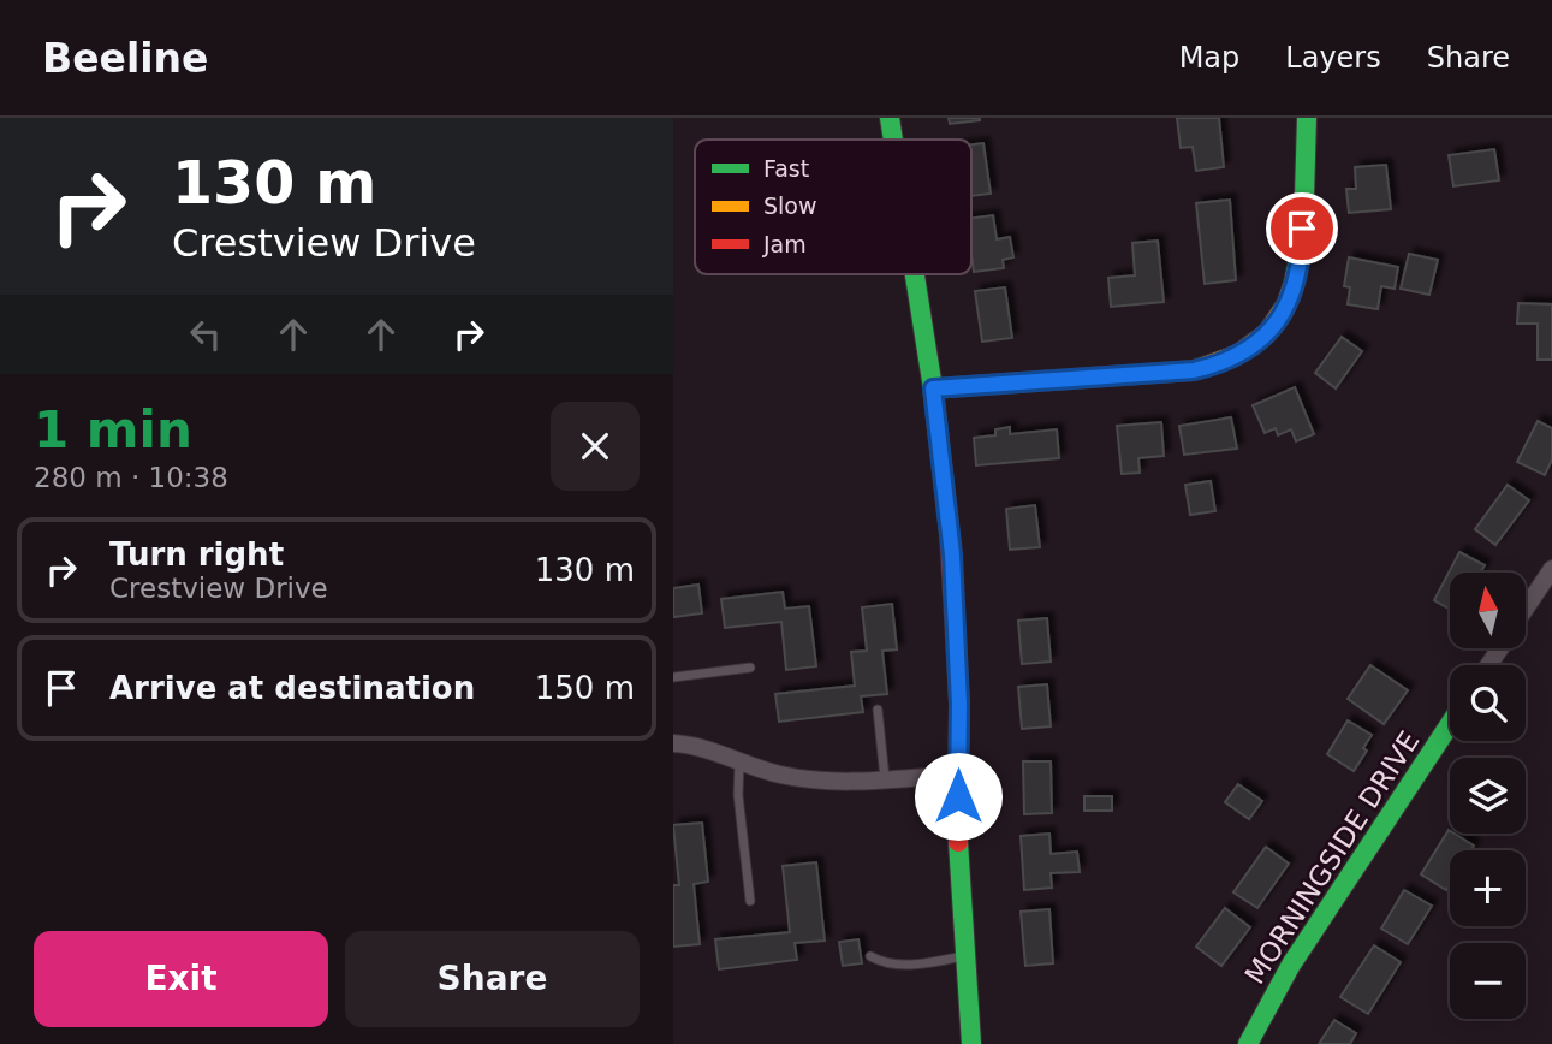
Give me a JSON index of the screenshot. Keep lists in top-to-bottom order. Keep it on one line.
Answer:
{"streets":{"street":["MORNINGSIDE DRIVE"]},"legend":["Fast","Slow","Jam"],"north":"top","page":{"header":"Beeline","nav":["Map","Layers","Share"],"turn":["130 m","Crestview Drive"],"heading":["1 min","280 m · 10:38"],"list":[{"name":"Turn right","note":"Crestview Drive","value":"130 m"},{"name":"Arrive at destination","value":"150 m"}],"map_buttons":["+","−"],"buttons":["Exit","Share"]}}
